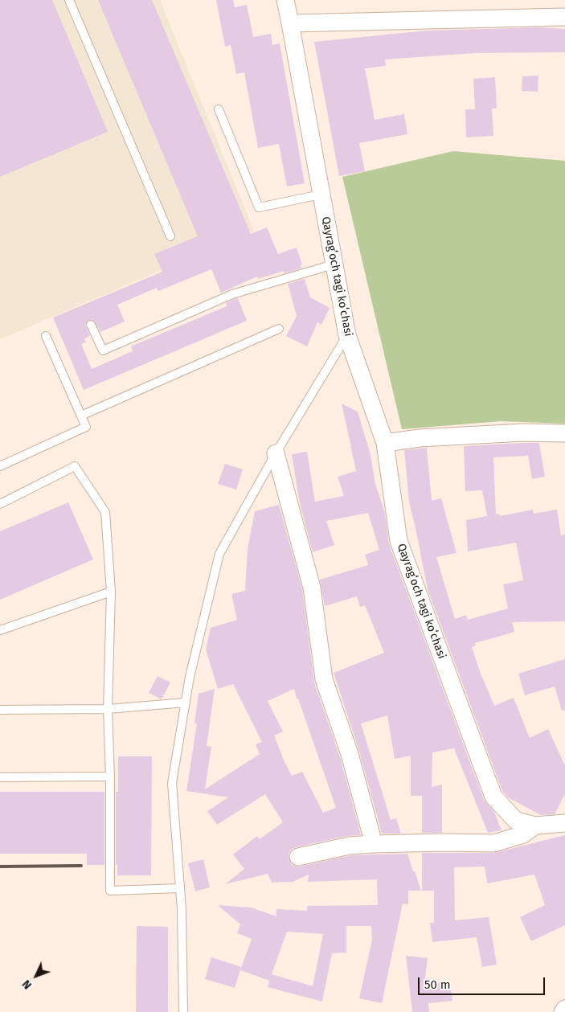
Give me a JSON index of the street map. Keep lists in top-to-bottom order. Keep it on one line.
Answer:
{"streets":{"street":["Qayragʻoch tagi koʻchasi"]},"scale_bar":"50 m","north":"bottom left"}
